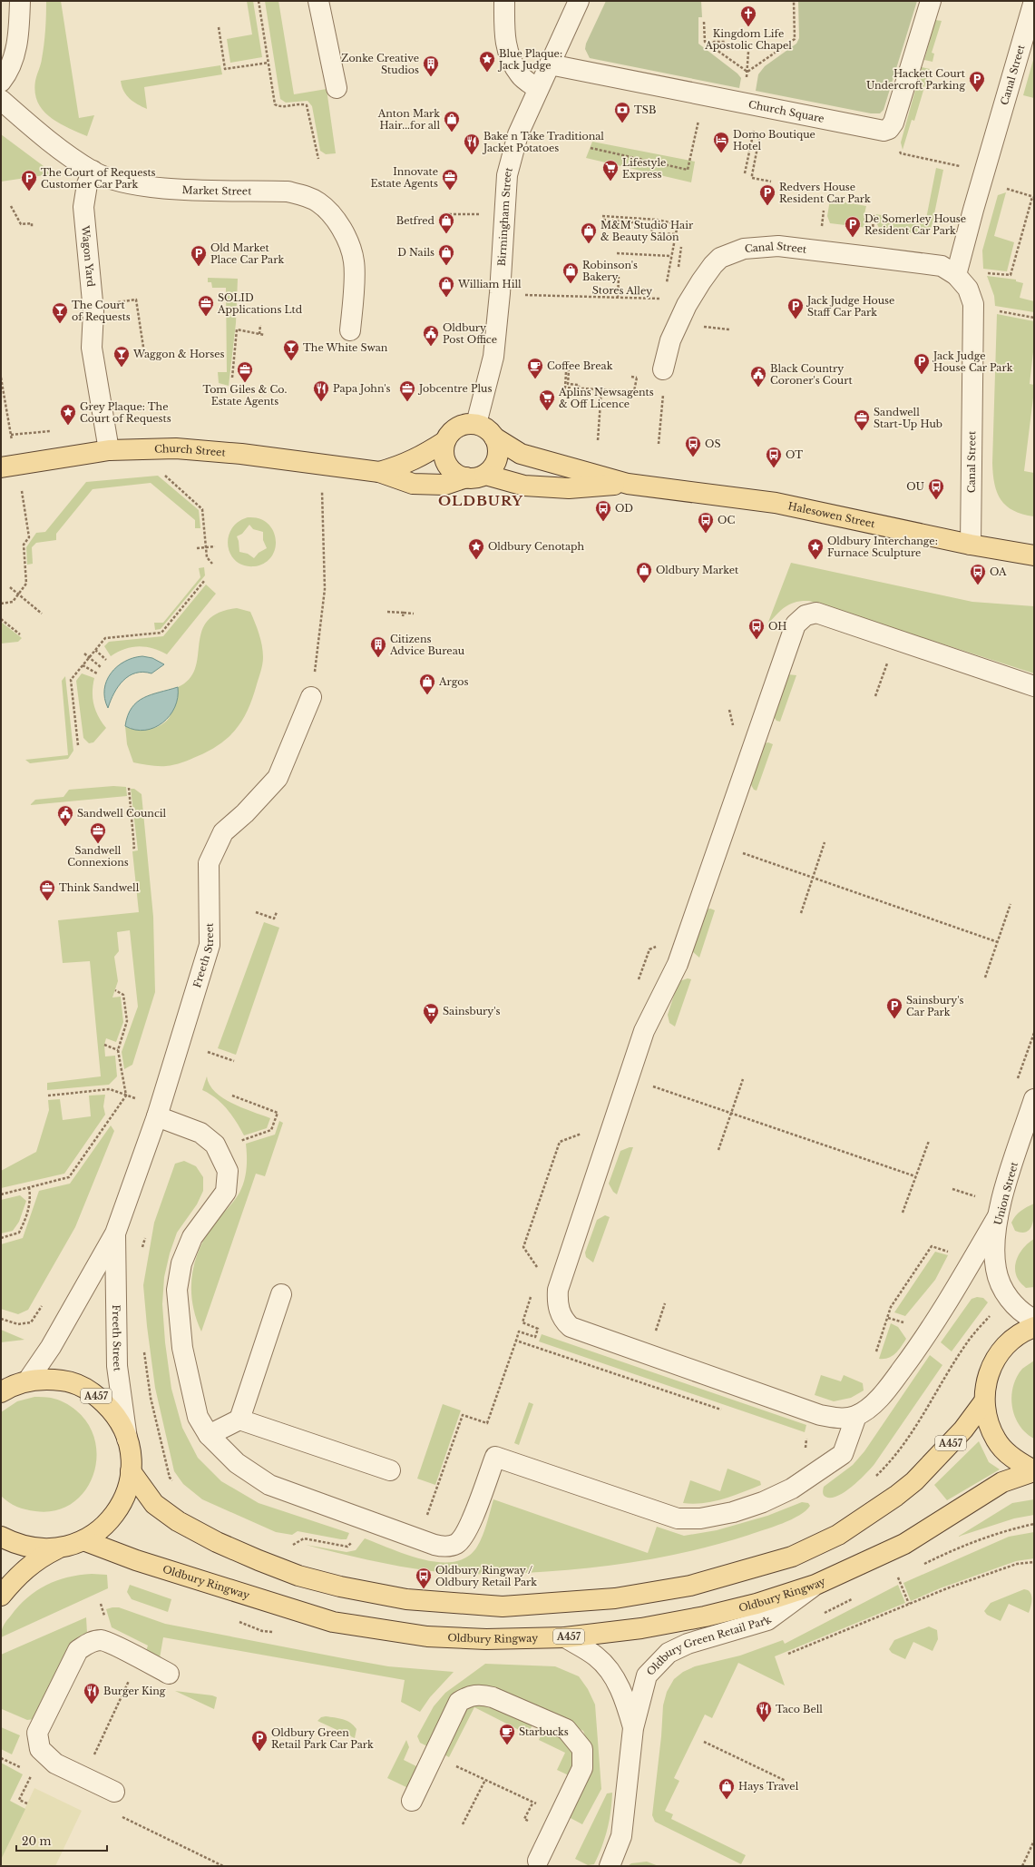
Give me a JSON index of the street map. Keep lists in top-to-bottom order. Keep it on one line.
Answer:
{"streets":{"main road":["Church Street","Halesowen Street","A457","Oldbury Ringway"],"street":["Canal Street","Church Square","Market Street","Birmingham Street","Wagon Yard","Freeth Street","Union Street","Oldbury Green Retail Park"],"path":["Stores Alley"]},"crossings":[["Canal Street","Halesowen Street"],["Church Square","Birmingham Street"],["Market Street","Wagon Yard"],["Birmingham Street","Church Street"],["Birmingham Street","Halesowen Street"],["Wagon Yard","Church Street"],["Church Street","Halesowen Street"],["Freeth Street","A457"],["A457","Oldbury Ringway"],["Oldbury Ringway","Oldbury Green Retail Park"]],"districts":["OLDBURY"],"places":{"church":["Kingdom Life Apostolic Chapel"],"place":["Blue Plaque: Jack Judge","Grey Plaque: The Court of Requests","Oldbury Cenotaph","Oldbury Interchange: Furnace Sculpture"],"building":["Zonke Creative Studios","Citizens Advice Bureau"],"parking":["Hackett Court Undercroft Parking","The Court of Requests Customer Car Park","Redvers House Resident Car Park","De Somerley House Resident Car Park","Old Market Place Car Park","Jack Judge House Staff Car Park","Jack Judge House Car Park","Sainsbury's Car Park","Oldbury Green Retail Park Car Park"],"bank":["TSB"],"shop":["Anton Mark Hair...for all","Betfred","M&M Studio Hair & Beauty Salon","D Nails","Robinson's Bakery","William Hill","Oldbury Market","Argos","Hays Travel"],"hotel":["Domo Boutique Hotel"],"restaurant":["Bake n Take Traditional Jacket Potatoes","Papa John's","Burger King","Taco Bell"],"supermarket":["Lifestyle Express","Aplins Newsagents & Off Licence","Sainsbury's"],"office":["Innovate Estate Agents","SOLID Applications Ltd","Tom Giles & Co. Estate Agents","Jobcentre Plus","Sandwell Start-Up Hub","Sandwell Connexions","Think Sandwell"],"bar":["The Court of Requests","The White Swan","Waggon & Horses"],"public building":["Oldbury Post Office","Black Country Coroner's Court","Sandwell Council"],"cafe":["Coffee Break","Starbucks"],"bus stop":["OS","OT","OU","OD","OC","OA","OH","Oldbury Ringway / Oldbury Retail Park"]},"scale_bar":"20 m"}
